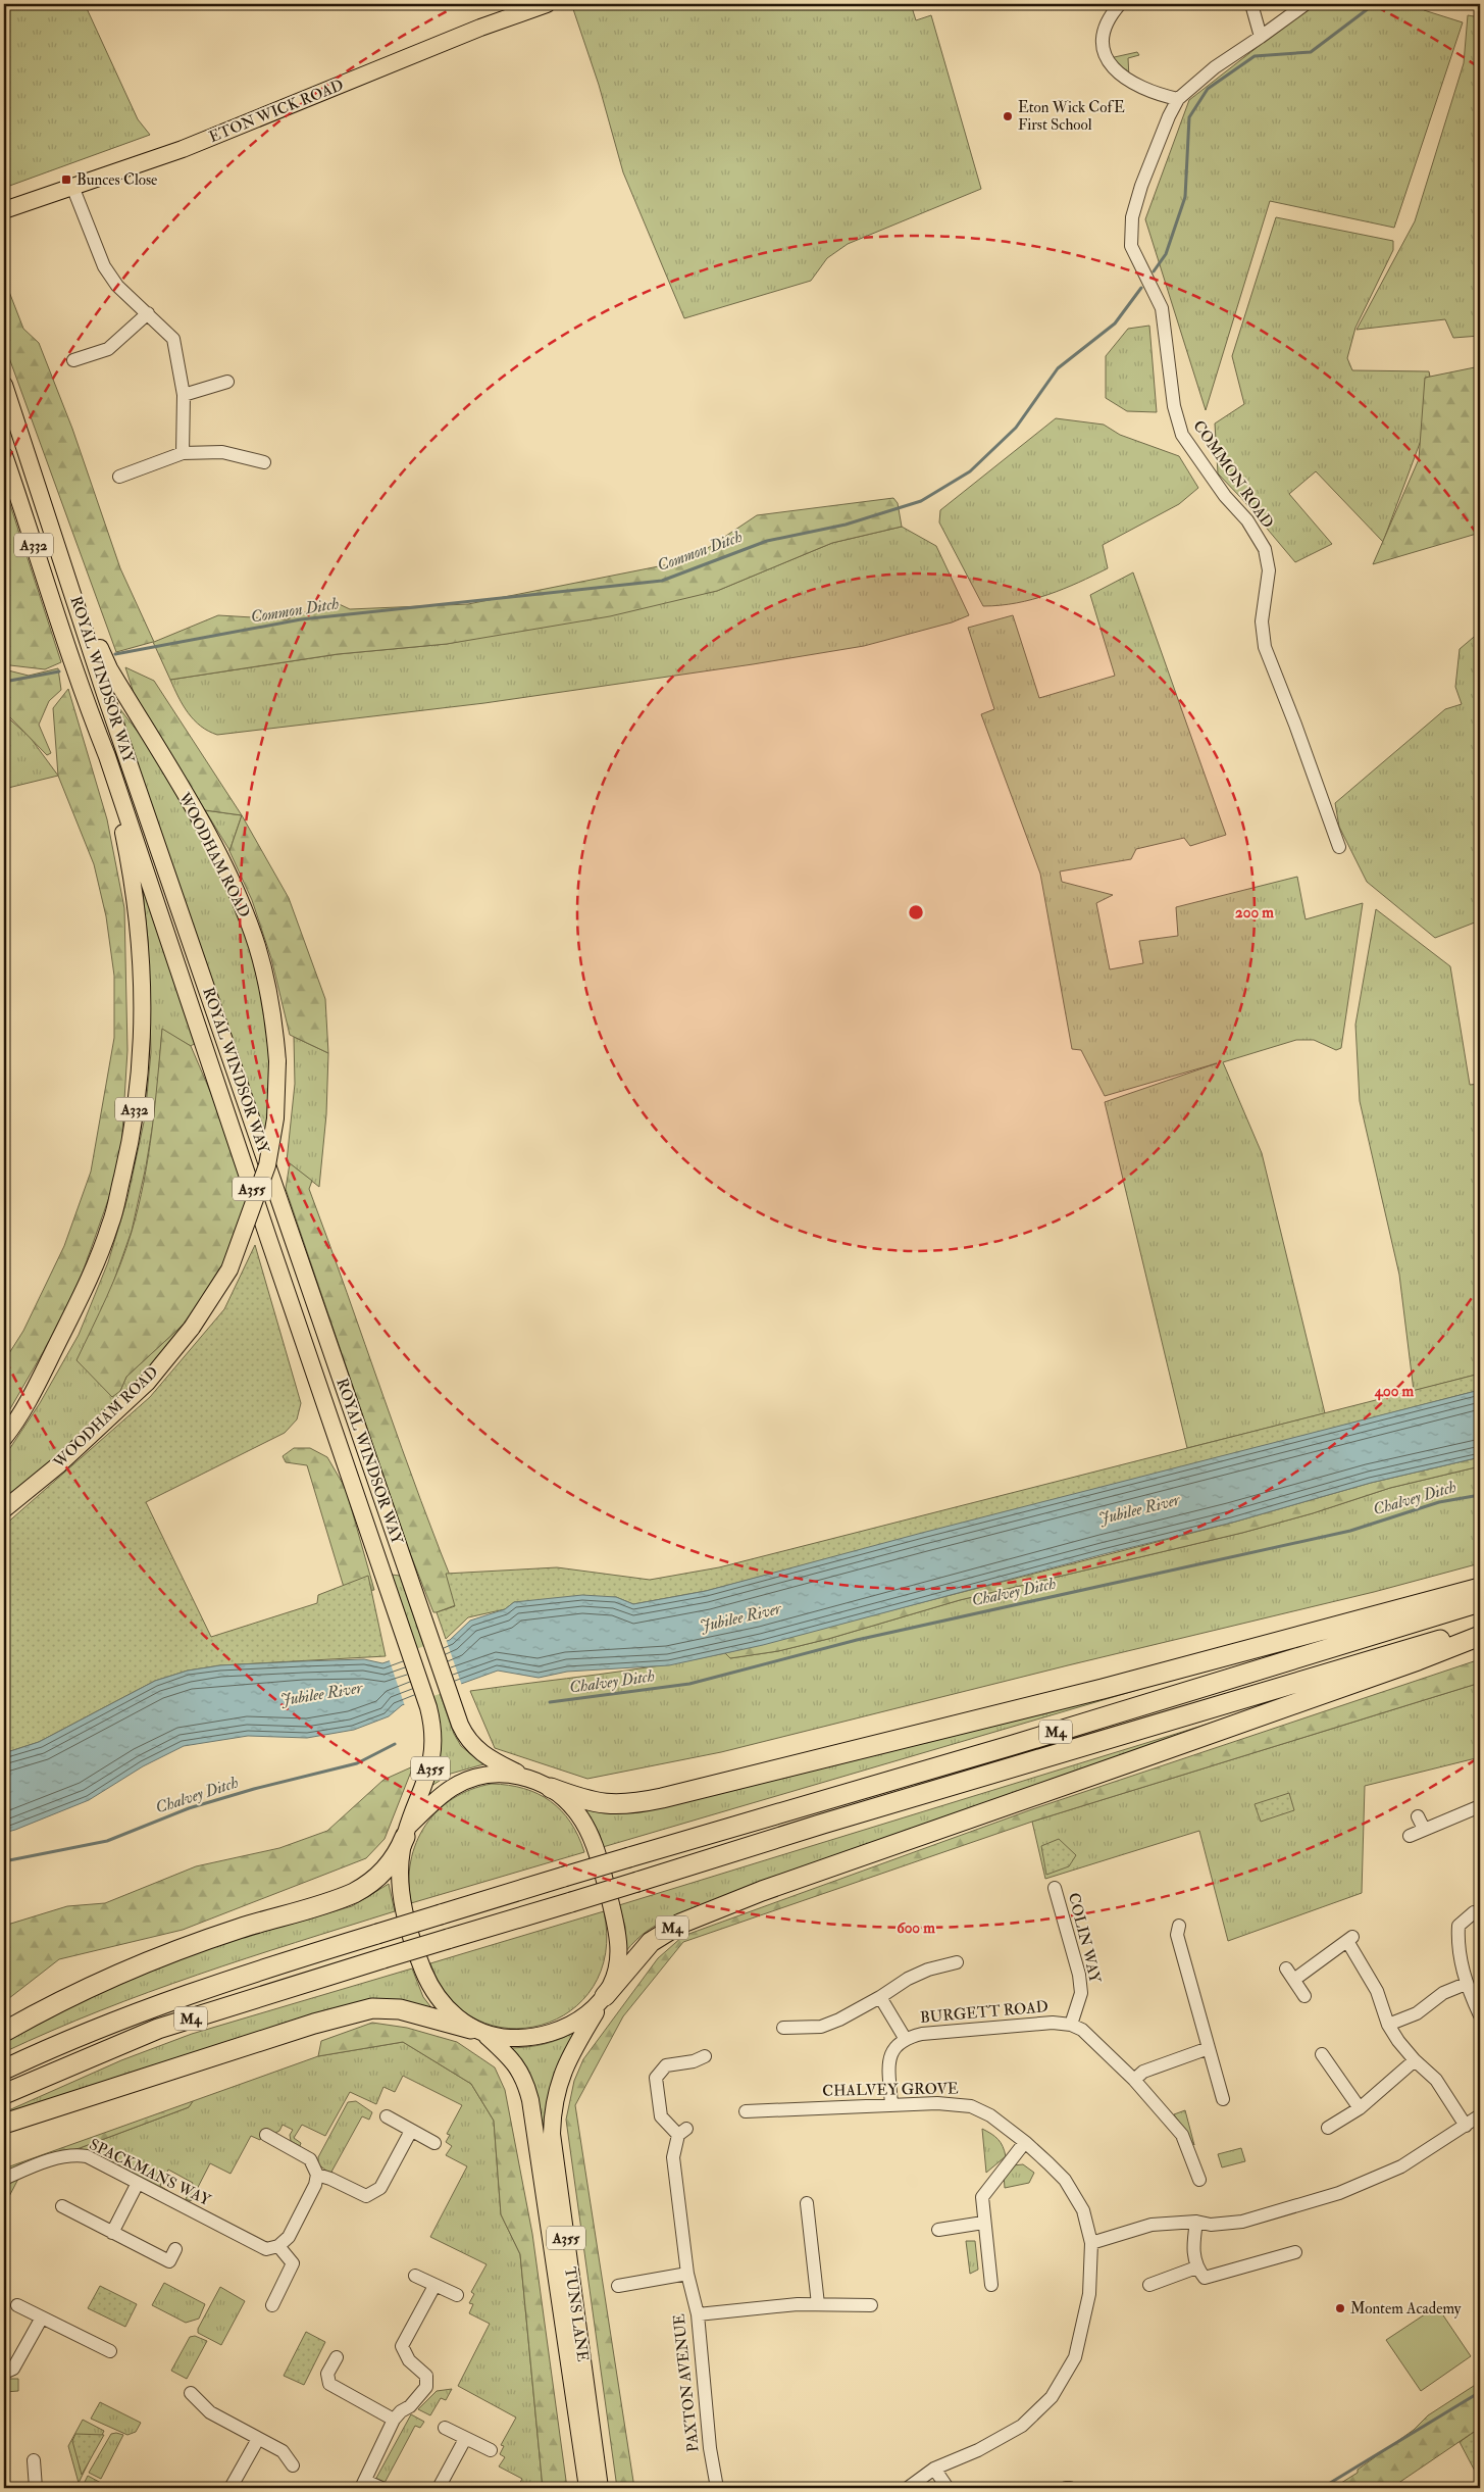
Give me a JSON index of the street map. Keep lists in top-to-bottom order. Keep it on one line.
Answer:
{"streets":{"highway":["M4"],"main road":["ETON WICK ROAD","A332","ROYAL WINDSOR WAY","WOODHAM ROAD","A355","TUNS LANE"],"street":["COMMON ROAD","COLIN WAY","BURGETT ROAD","CHALVEY GROVE","SPACKMANS WAY","PAXTON AVENUE"]},"crossings":[["A332","ROYAL WINDSOR WAY"],["ROYAL WINDSOR WAY","WOODHAM ROAD"],["ROYAL WINDSOR WAY","TUNS LANE"],["M4","TUNS LANE"],["COLIN WAY","BURGETT ROAD"],["BURGETT ROAD","CHALVEY GROVE"]],"water":["Common Ditch","Chalvey Ditch","Jubilee River"],"places":{"other":["Eton Wick CofE First School","Montem Academy"],"transit":["Bunces Close"]},"rings":["200 m","400 m","600 m"]}
